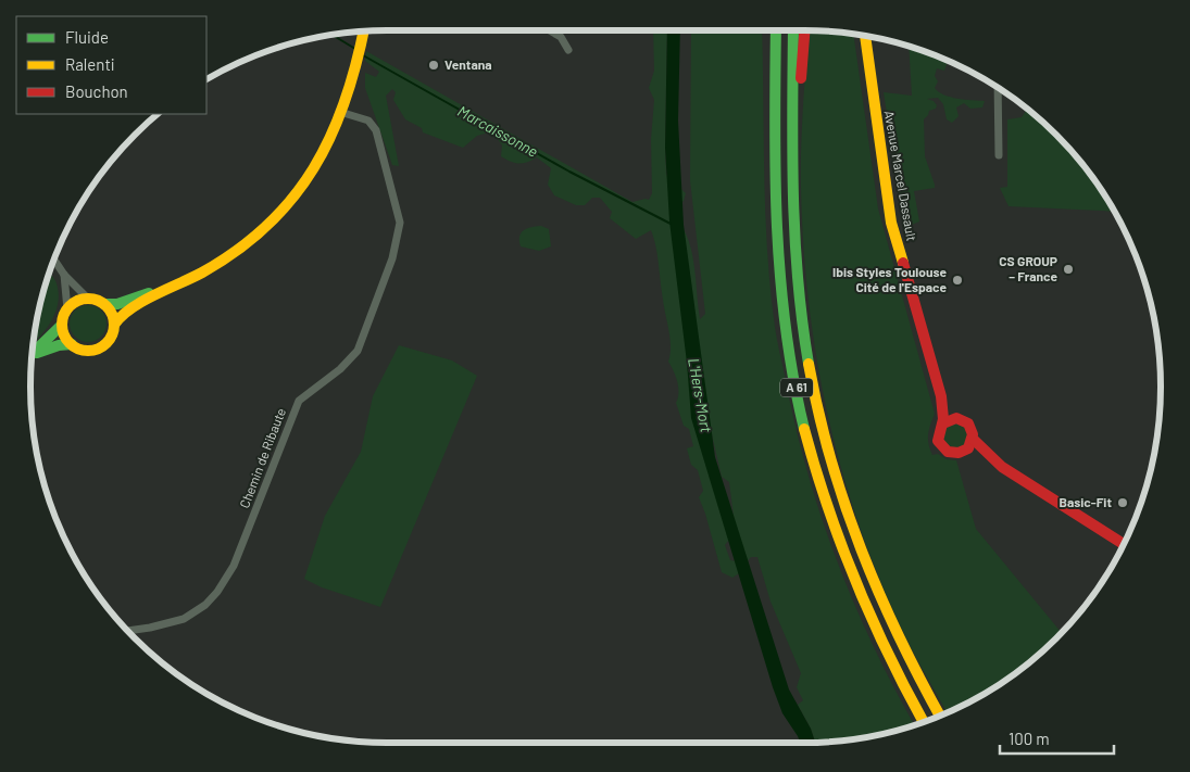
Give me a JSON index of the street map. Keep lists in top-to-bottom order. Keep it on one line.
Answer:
{"streets":{"main road":["Avenue Marcel Dassault","A 61"],"street":["Chemin de Ribaute"]},"water":["Marcaissonne","L'Hers-Mort"],"places":["Ventana","CS GROUP – France","Ibis Styles Toulouse Cité de l'Espace","Basic-Fit"],"legend":["Fluide","Ralenti","Bouchon"],"scale_bar":"100 m"}
